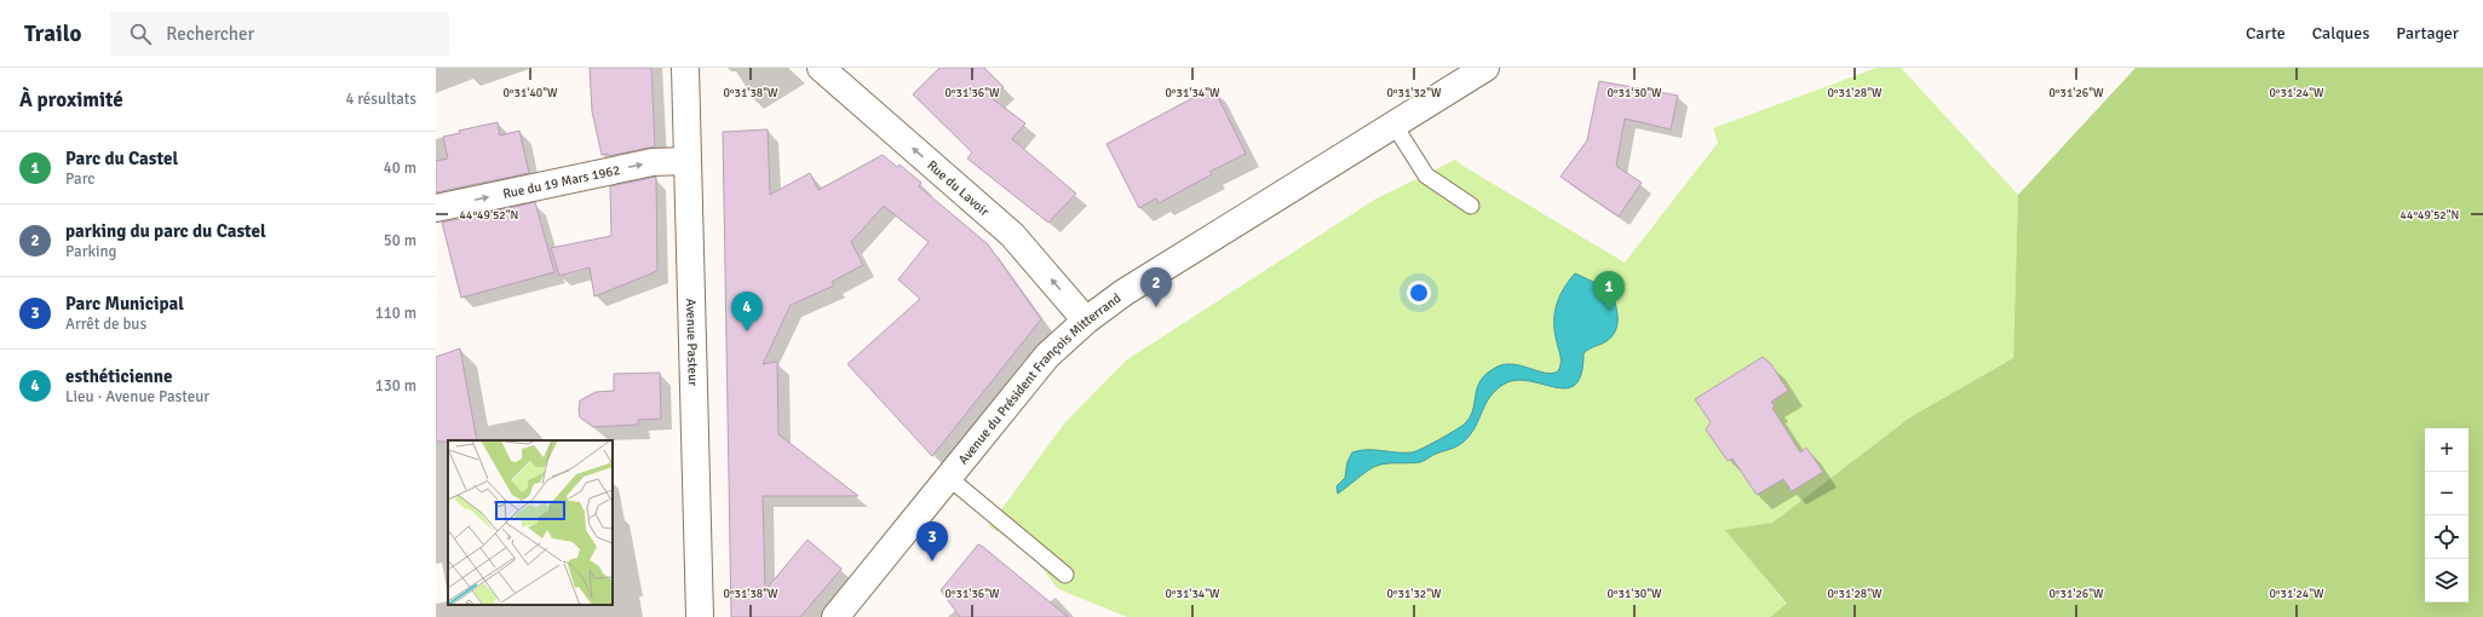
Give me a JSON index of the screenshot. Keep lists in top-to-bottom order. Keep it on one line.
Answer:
{"streets":{"street":["Rue du 19 Mars 1962","Rue du Lavoir","Avenue Pasteur","Avenue du Président François Mitterrand"]},"crossings":[["Rue du 19 Mars 1962","Avenue Pasteur"],["Rue du Lavoir","Avenue du Président François Mitterrand"]],"one_way":["Rue du 19 Mars 1962","Rue du Lavoir"],"page":{"header":"Trailo","search":"Rechercher","nav":["Carte","Calques","Partager"],"heading":["À proximité","4 résultats"],"list":[{"mark":"1","name":"Parc du Castel","note":"Parc","value":"40 m"},{"mark":"2","name":"parking du parc du Castel","note":"Parking","value":"50 m"},{"mark":"3","name":"Parc Municipal","note":"Arrêt de bus","value":"110 m"},{"mark":"4","name":"esthéticienne","note":"Lieu · Avenue Pasteur","value":"130 m"}],"pins":["2","1","4","3"],"map_buttons":["+","−"]},"coordinates":["0°31'40\"W","0°31'38\"W","0°31'36\"W","0°31'34\"W","0°31'32\"W","0°31'30\"W","0°31'28\"W","0°31'26\"W","0°31'24\"W","44°49'52\"N"]}
